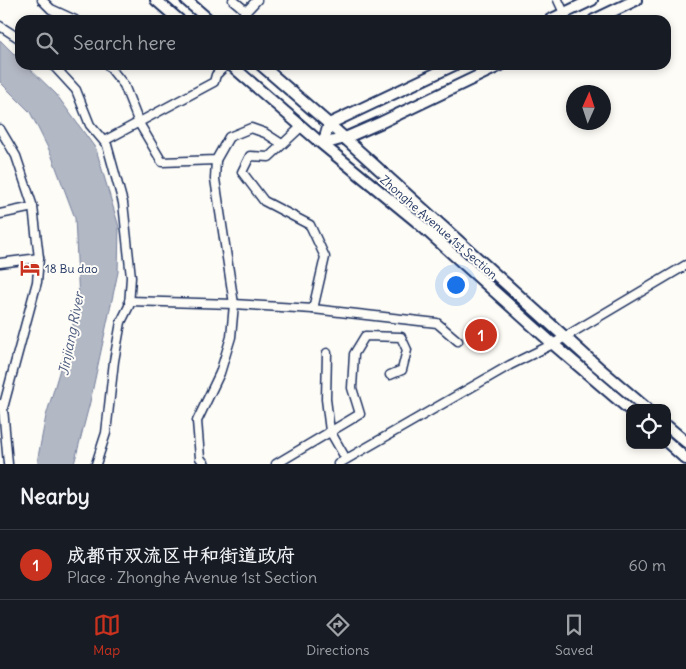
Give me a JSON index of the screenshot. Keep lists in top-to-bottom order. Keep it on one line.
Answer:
{"streets":{"main road":["Zhonghe Avenue 1st Section"]},"water":["Jinjiang River"],"places":{"hotel":["18 Bu dao"]},"north":"top","page":{"search":"Search here","pins":"1","heading":"Nearby","list":[{"mark":"1","name":"成都市双流区中和街道政府","note":"Place · Zhonghe Avenue 1st Section","value":"60 m"}],"nav":["Map","Directions","Saved"]}}
